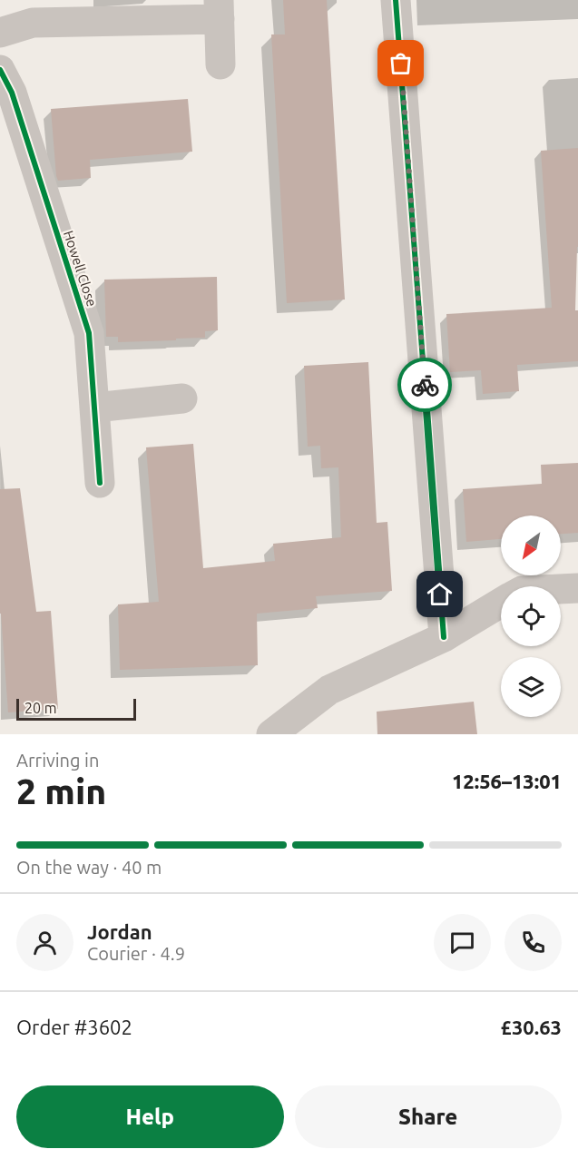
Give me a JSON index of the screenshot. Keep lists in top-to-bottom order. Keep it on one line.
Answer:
{"streets":{"street":["Howell Close"]},"scale_bar":"20 m","north":"bottom left","page":{"scale":"20 m","heading":["2 min","Arriving in","12:56–13:01"],"panel":["Jordan","Courier · 4.9","Order #3602","£30.63"],"bar":"On the way · 40 m","buttons":["Help","Share"]}}
